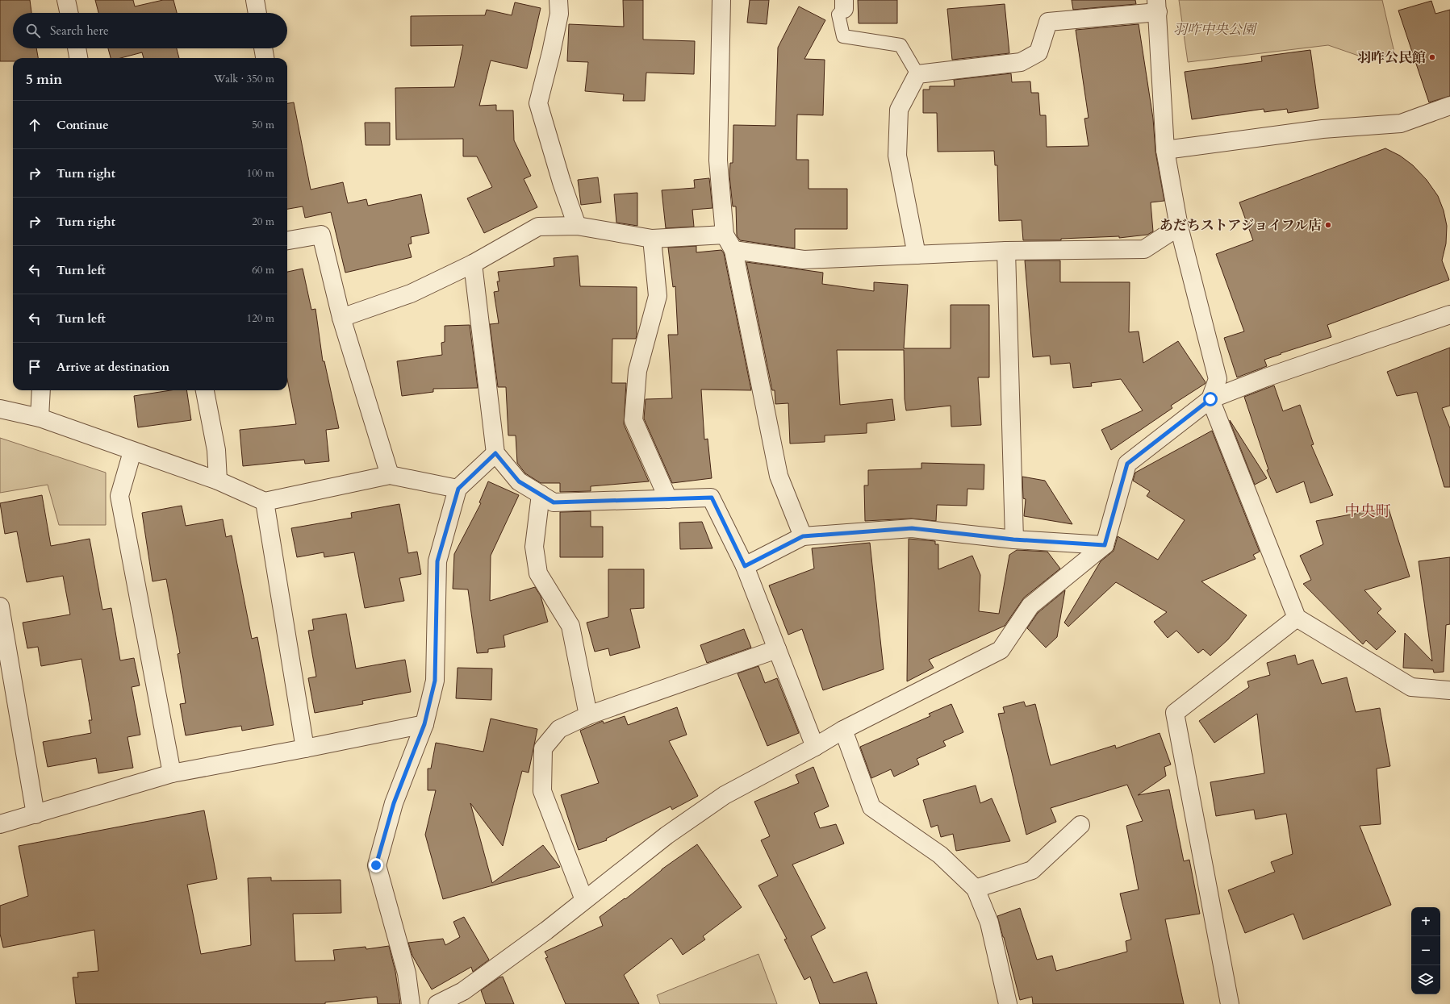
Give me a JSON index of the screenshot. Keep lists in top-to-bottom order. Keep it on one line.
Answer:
{"districts":["中央町"],"parks":["羽咋中央公園"],"places":["羽咋公民館","あだちストアジョイフル店"],"page":{"search":"Search here","heading":["5 min","Walk · 350 m"],"list":[["Continue","50 m"],["Turn right","100 m"],["Turn right","20 m"],["Turn left","60 m"],["Turn left","120 m"],"Arrive at destination"],"map_buttons":["+","−"]}}
